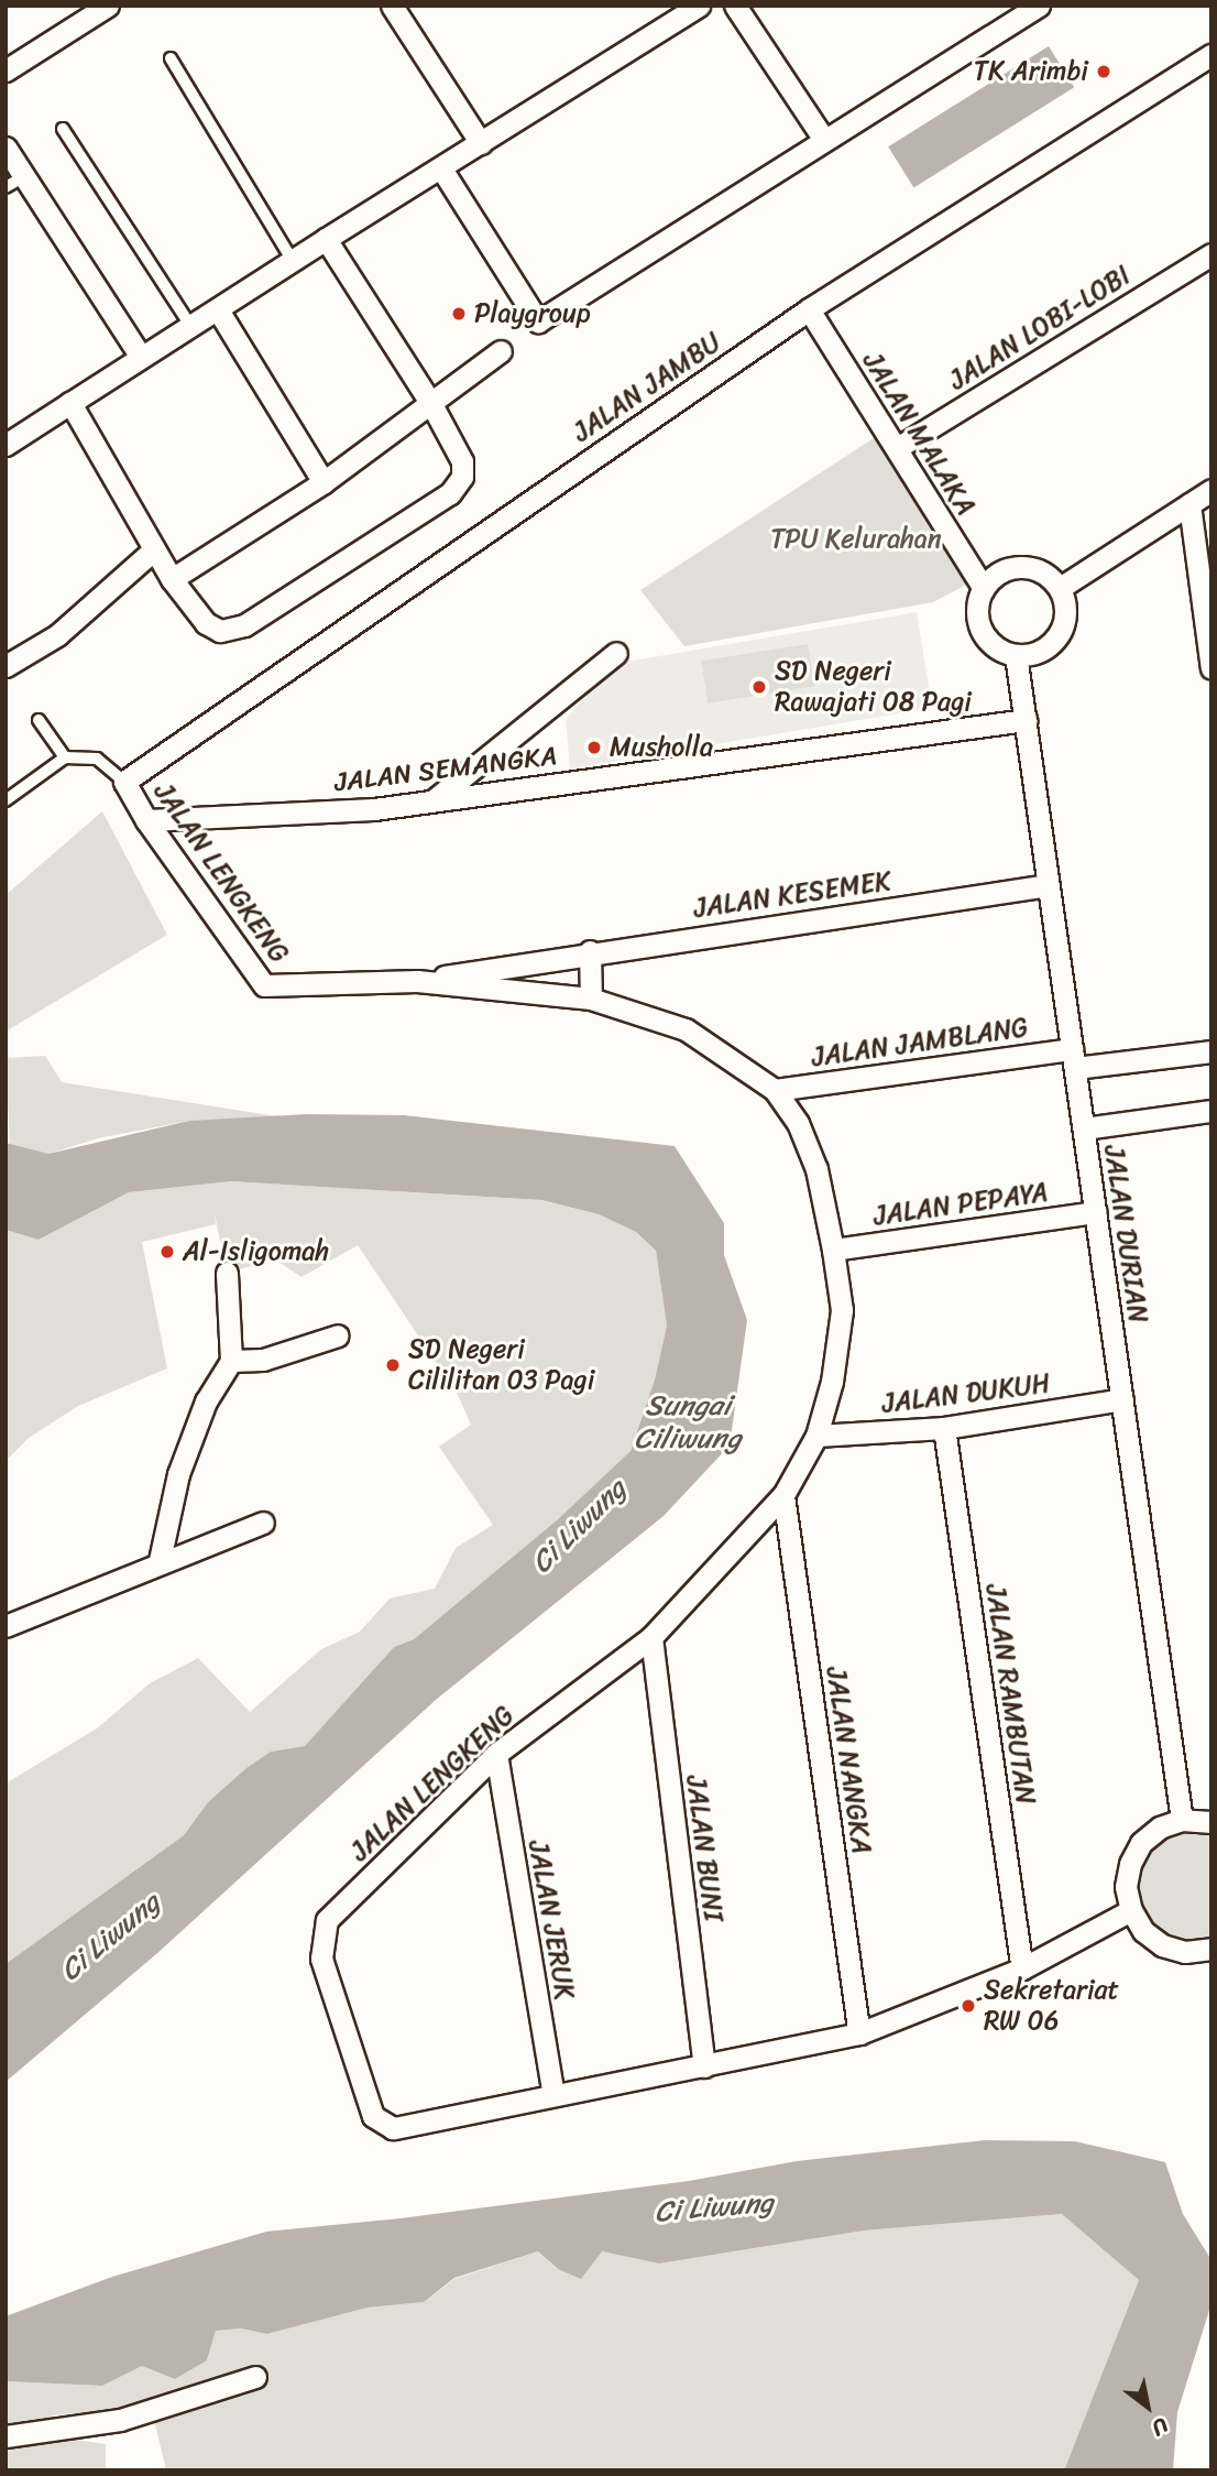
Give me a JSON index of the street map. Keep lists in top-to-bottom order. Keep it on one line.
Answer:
{"streets":{"street":["JALAN LOBI-LOBI","JALAN JAMBU","JALAN MALAKA","JALAN SEMANGKA","JALAN LENGKENG","JALAN KESEMEK","JALAN JAMBLANG","JALAN PEPAYA","JALAN DURIAN","JALAN DUKUH","JALAN RAMBUTAN","JALAN NANGKA","JALAN BUNI","JALAN JERUK"]},"crossings":[["JALAN LOBI-LOBI","JALAN MALAKA"],["JALAN JAMBU","JALAN MALAKA"],["JALAN JAMBU","JALAN LENGKENG"],["JALAN MALAKA","JALAN DURIAN"],["JALAN SEMANGKA","JALAN LENGKENG"],["JALAN SEMANGKA","JALAN DURIAN"],["JALAN LENGKENG","JALAN KESEMEK"],["JALAN LENGKENG","JALAN JAMBLANG"],["JALAN LENGKENG","JALAN PEPAYA"],["JALAN LENGKENG","JALAN DUKUH"],["JALAN LENGKENG","JALAN RAMBUTAN"],["JALAN LENGKENG","JALAN NANGKA"],["JALAN LENGKENG","JALAN BUNI"],["JALAN LENGKENG","JALAN JERUK"],["JALAN KESEMEK","JALAN DURIAN"],["JALAN JAMBLANG","JALAN DURIAN"],["JALAN PEPAYA","JALAN DURIAN"],["JALAN DURIAN","JALAN DUKUH"],["JALAN DUKUH","JALAN RAMBUTAN"]],"water":["Sungai Ciliwung","Ci Liwung"],"parks":["TPU Kelurahan"],"places":["TK Arimbi","Playgroup","SD Negeri Rawajati 08 Pagi","Musholla","Al-Isligomah","SD Negeri Cililitan 03 Pagi","Sekretariat RW 06"],"north":"bottom right"}
